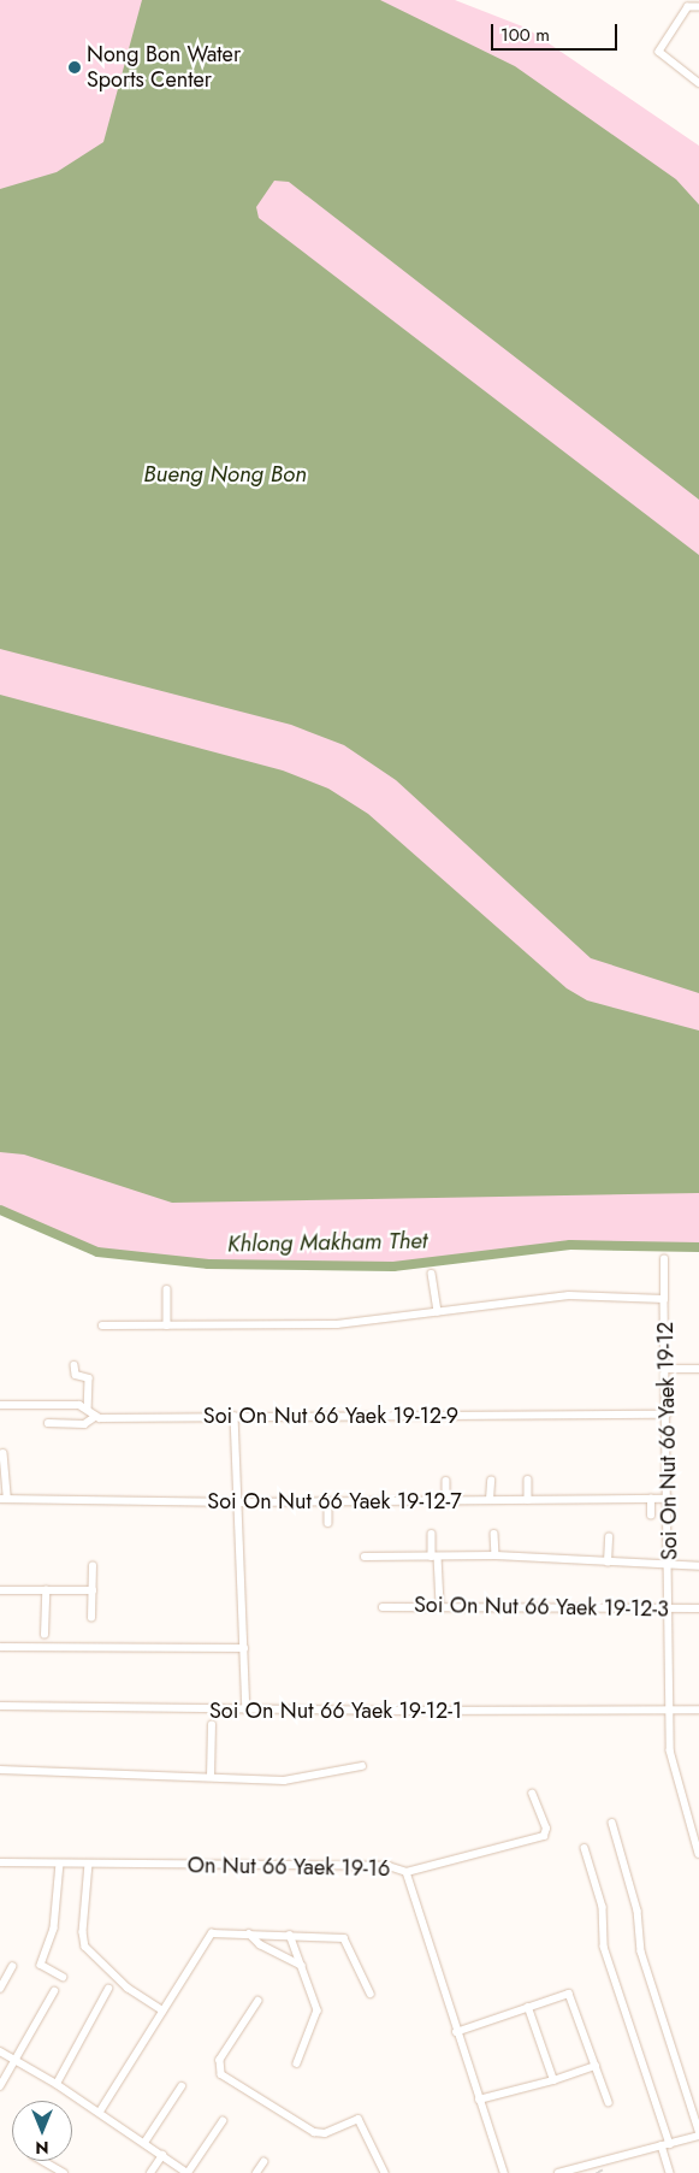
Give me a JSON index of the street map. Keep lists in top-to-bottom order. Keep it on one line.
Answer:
{"streets":{"street":["Soi On Nut 66 Yaek 19-12-9","Soi On Nut 66 Yaek 19-12","Soi On Nut 66 Yaek 19-12-7","Soi On Nut 66 Yaek 19-12-3","Soi On Nut 66 Yaek 19-12-1","On Nut 66 Yaek 19-16"]},"crossings":[["Soi On Nut 66 Yaek 19-12-9","Soi On Nut 66 Yaek 19-12"],["Soi On Nut 66 Yaek 19-12","Soi On Nut 66 Yaek 19-12-7"],["Soi On Nut 66 Yaek 19-12","Soi On Nut 66 Yaek 19-12-3"],["Soi On Nut 66 Yaek 19-12","Soi On Nut 66 Yaek 19-12-1"]],"water":["Bueng Nong Bon","Khlong Makham Thet"],"places":["Nong Bon Water Sports Center"],"scale_bar":"100 m","north":"bottom"}
